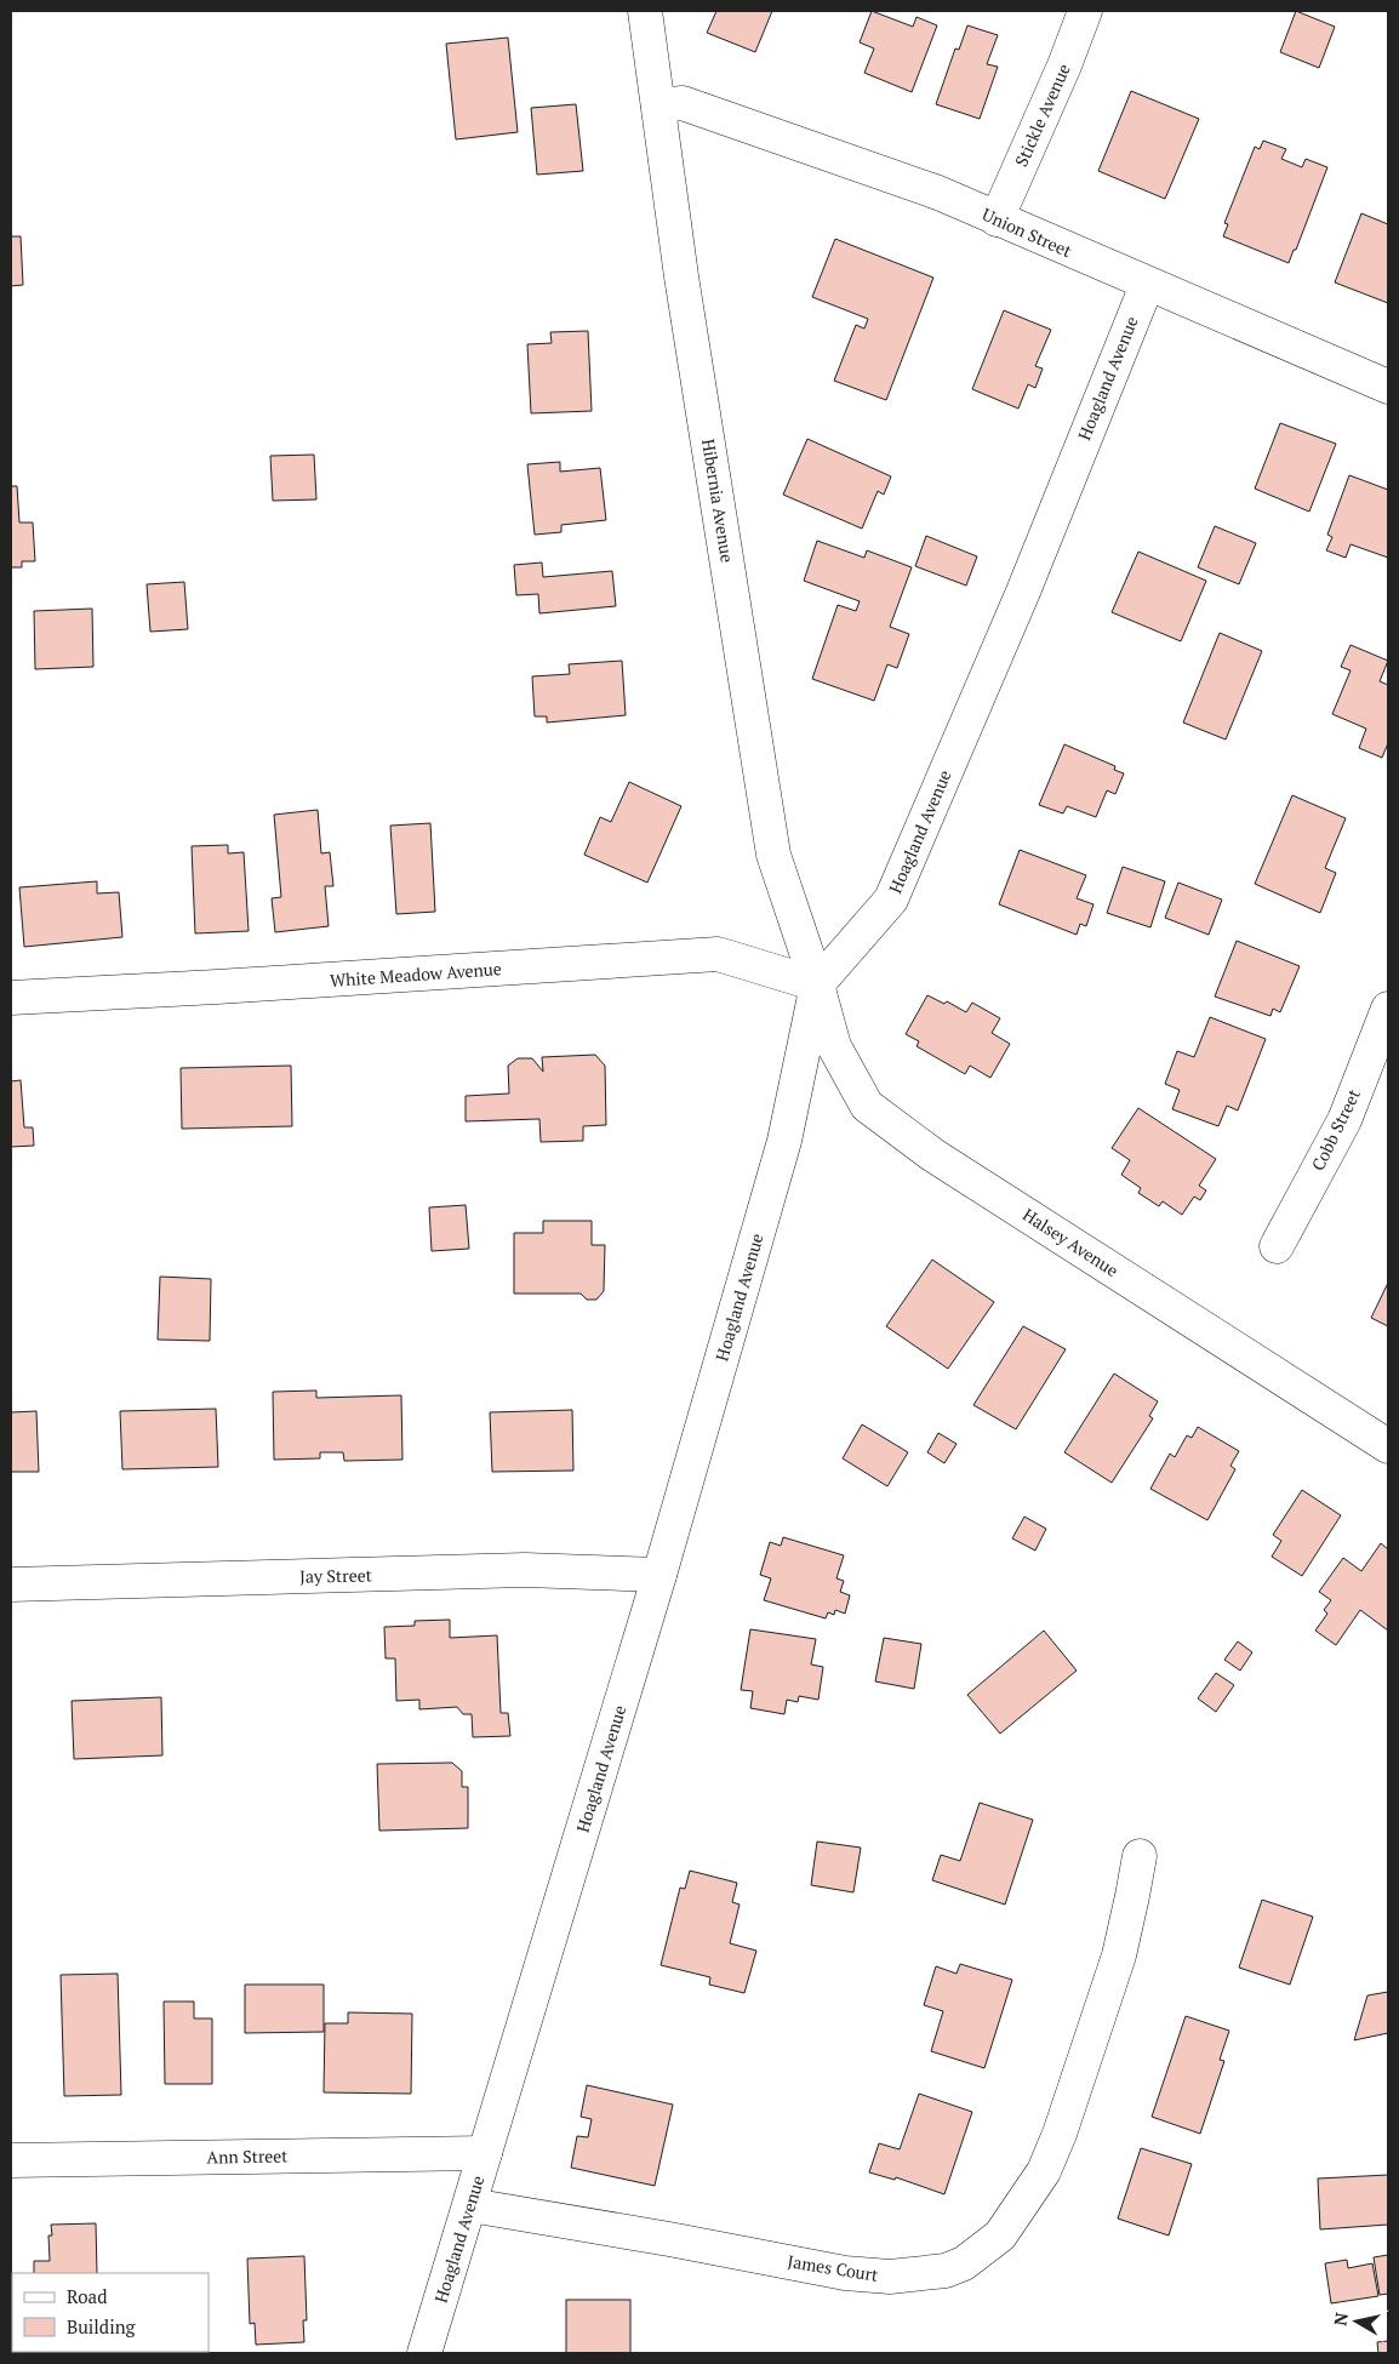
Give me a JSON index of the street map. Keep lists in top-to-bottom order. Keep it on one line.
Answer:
{"streets":{"street":["Stickle Avenue","Union Street","Hoagland Avenue","Hibernia Avenue","White Meadow Avenue","Cobb Street","Halsey Avenue","Jay Street","Ann Street","James Court"]},"crossings":[["Stickle Avenue","Union Street"],["Union Street","Hoagland Avenue"],["Union Street","Hibernia Avenue"],["Hoagland Avenue","Hibernia Avenue"],["Hoagland Avenue","White Meadow Avenue"],["Hoagland Avenue","Halsey Avenue"],["Hoagland Avenue","Jay Street"],["Hoagland Avenue","Ann Street"],["Hoagland Avenue","James Court"],["Hibernia Avenue","White Meadow Avenue"],["Hibernia Avenue","Halsey Avenue"],["White Meadow Avenue","Halsey Avenue"]],"legend":["Road","Building"],"north":"left"}
